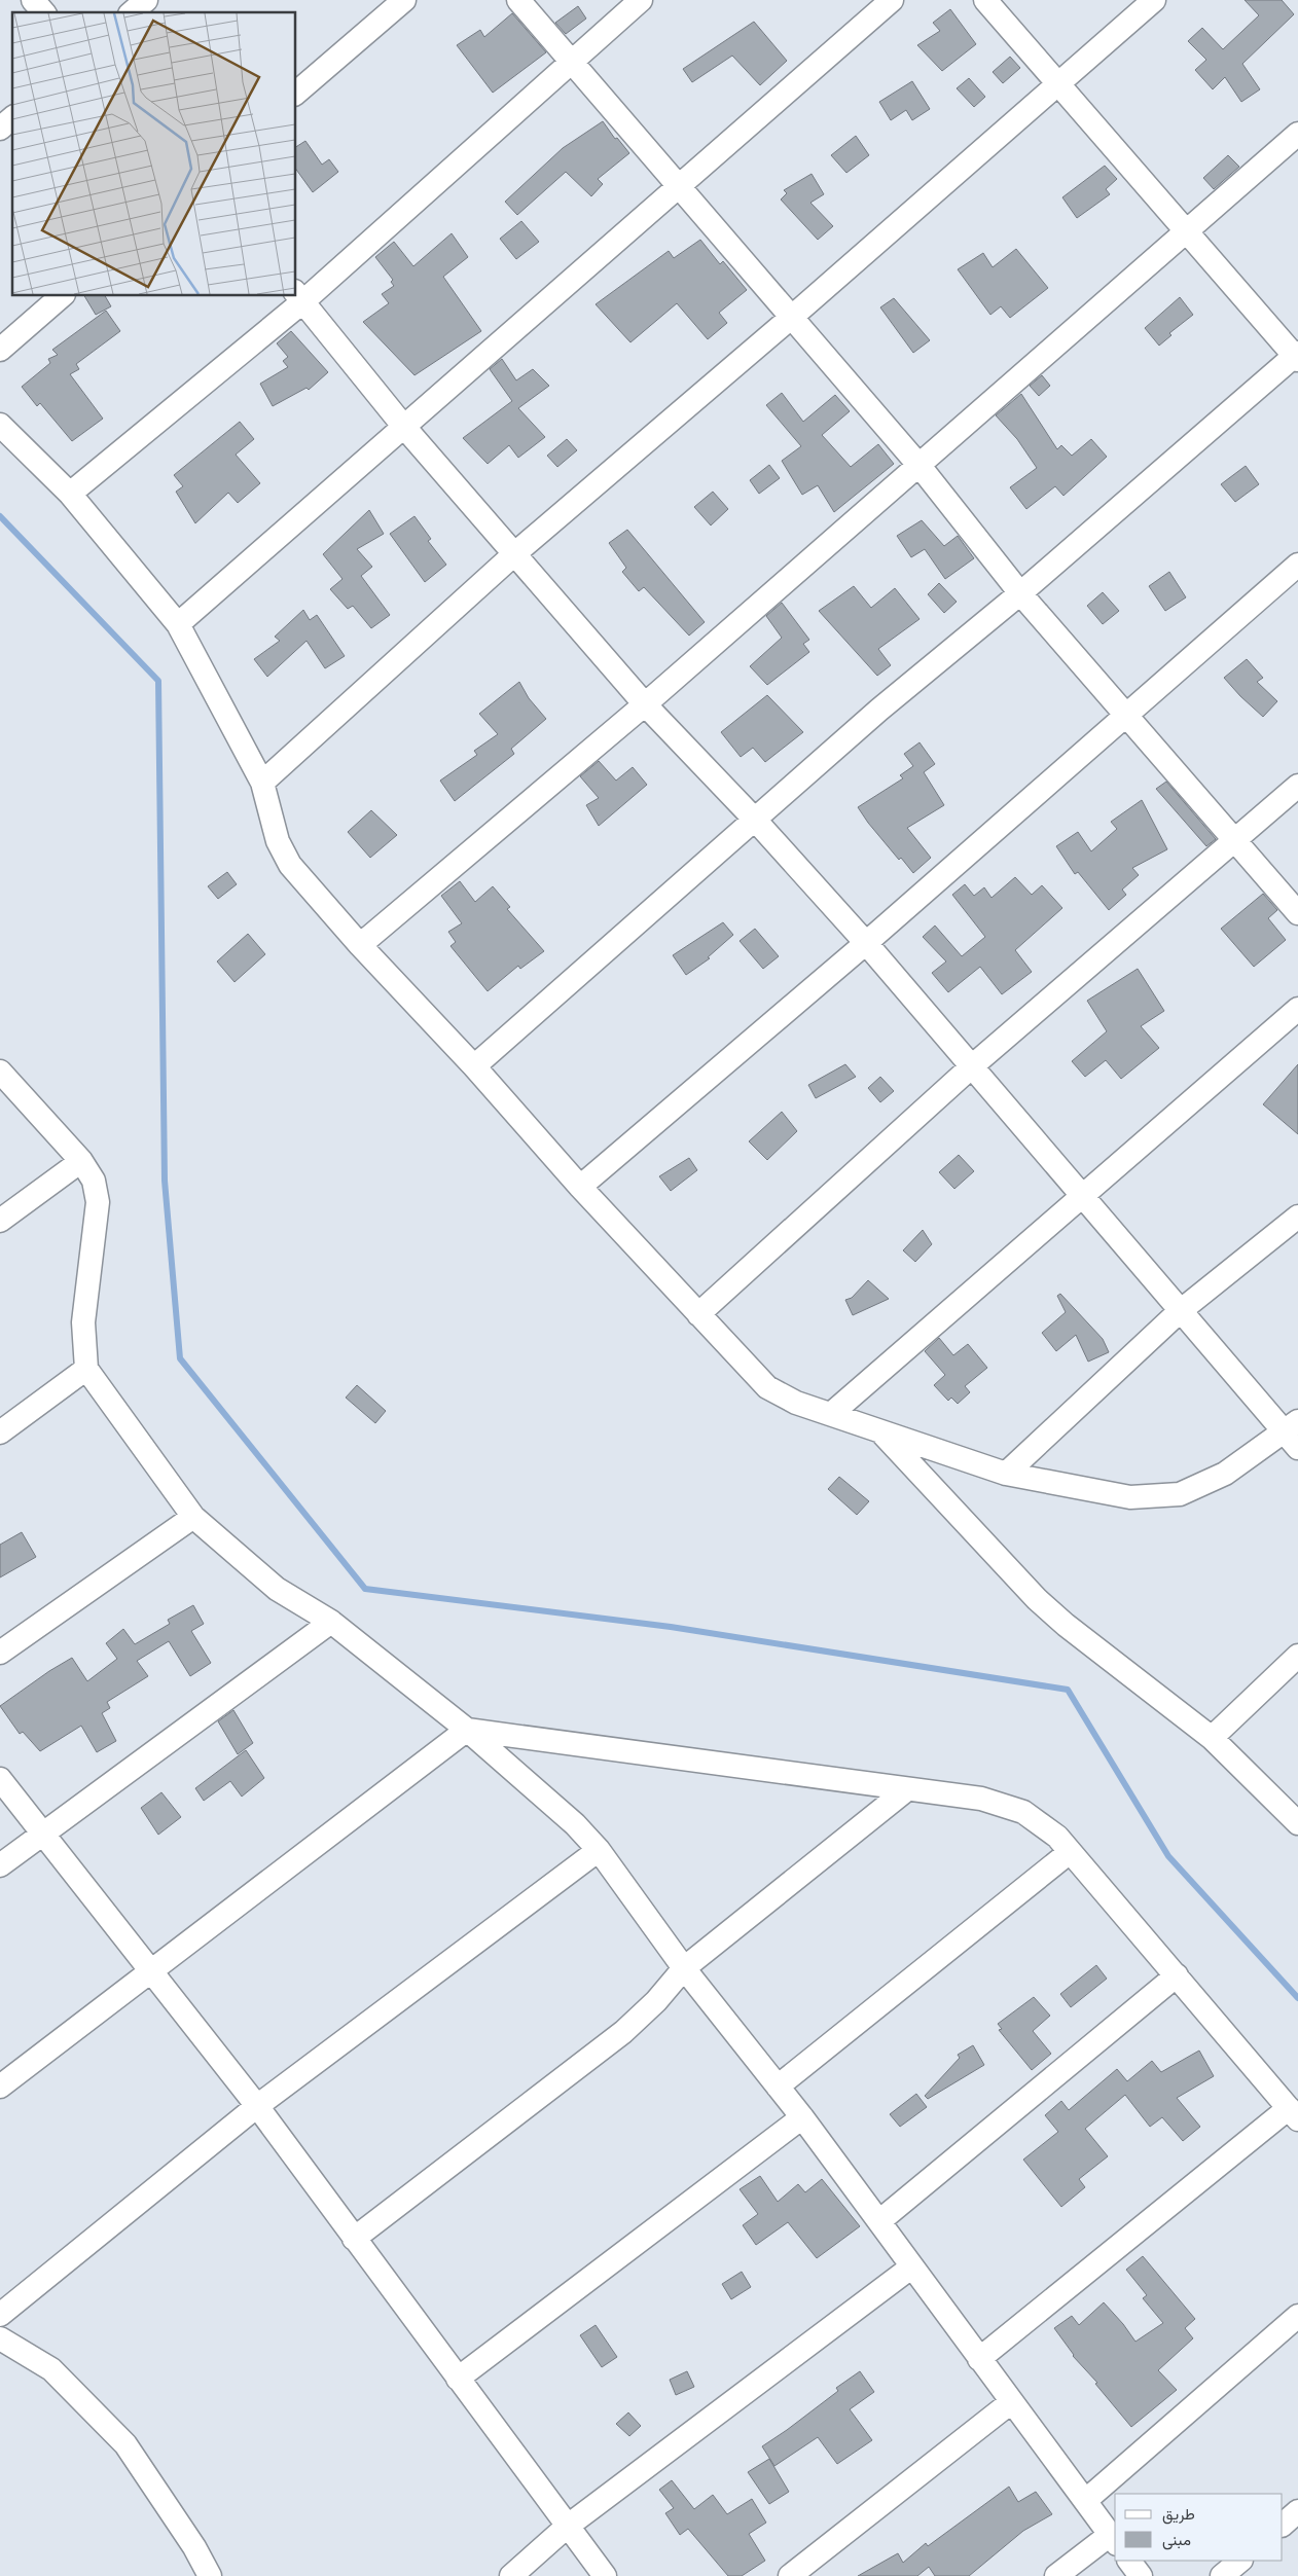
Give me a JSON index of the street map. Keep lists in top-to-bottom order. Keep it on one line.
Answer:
{"legend":["طريق","مبنى"]}
